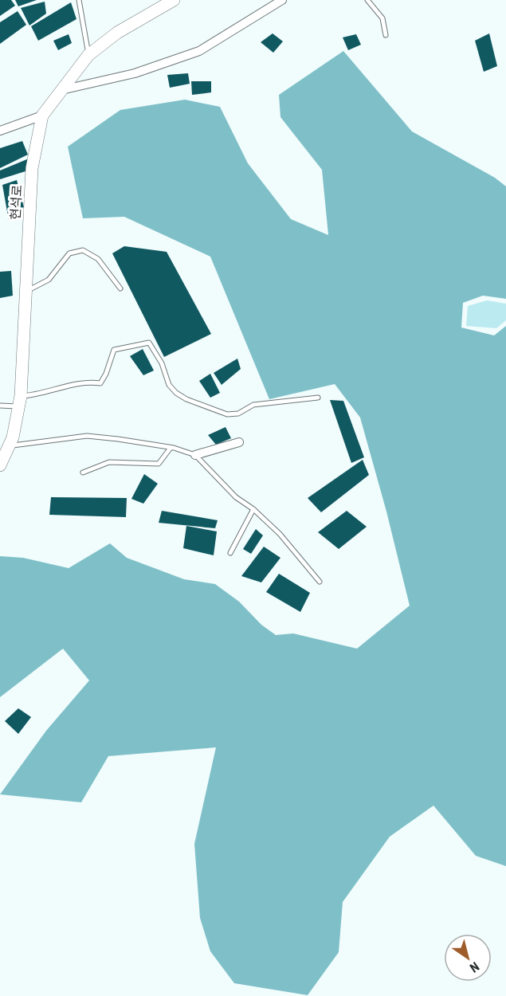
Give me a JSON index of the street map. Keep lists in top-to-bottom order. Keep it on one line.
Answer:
{"streets":{"street":["현석로"]},"north":"bottom right"}
